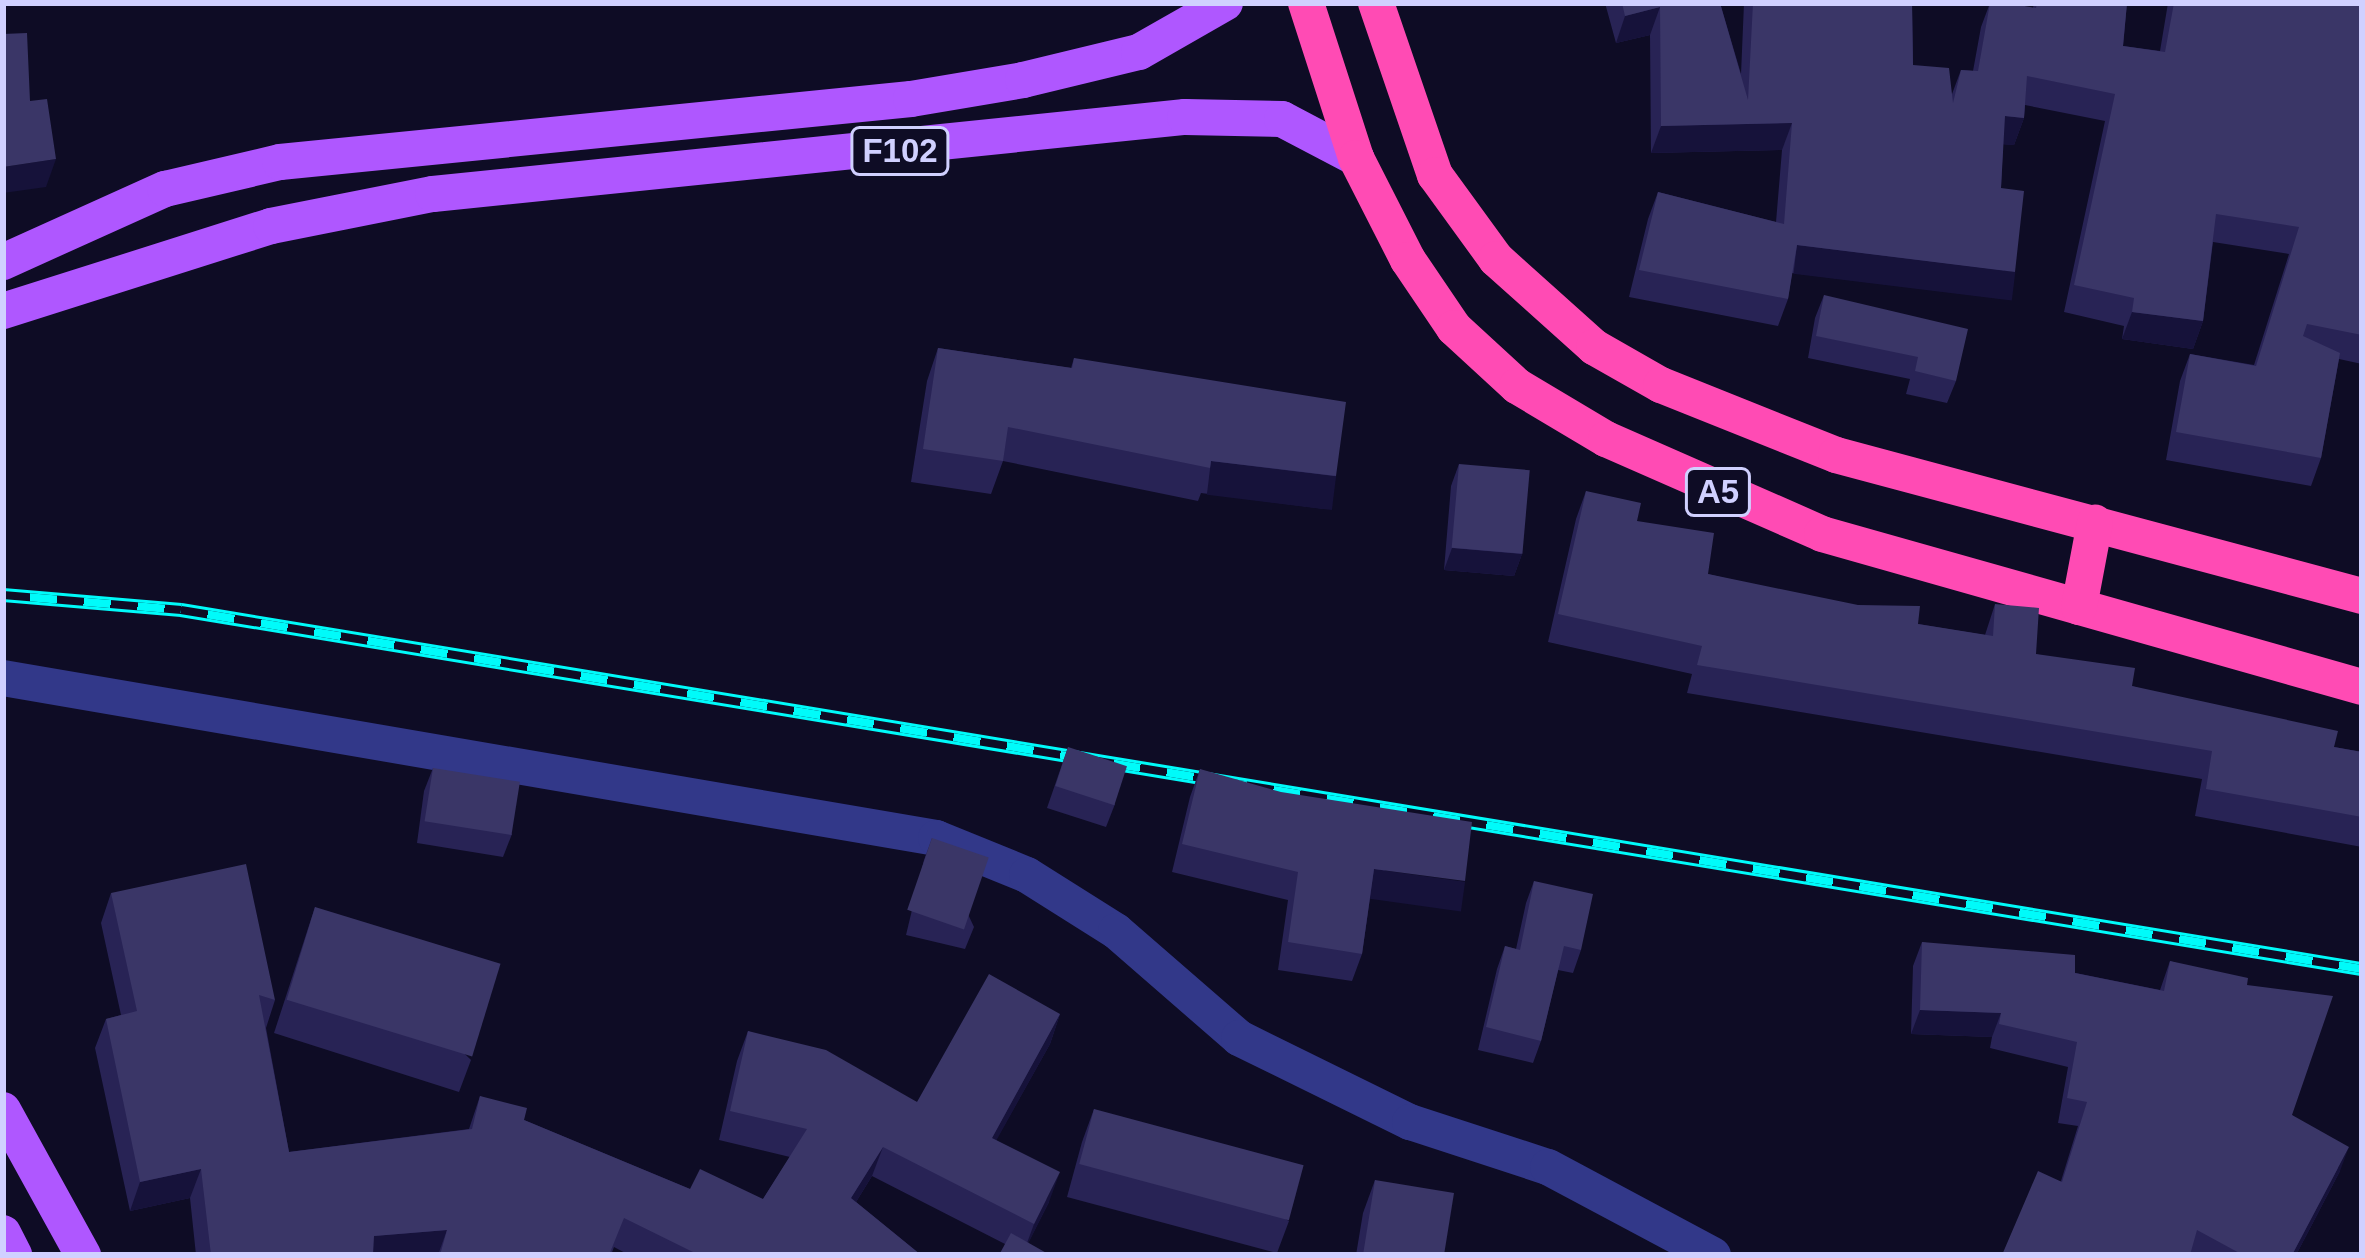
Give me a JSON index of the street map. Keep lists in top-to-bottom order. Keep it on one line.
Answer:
{"streets":{"highway":["A5"],"main road":["F102"]},"crossings":[["F102","A5"]]}
